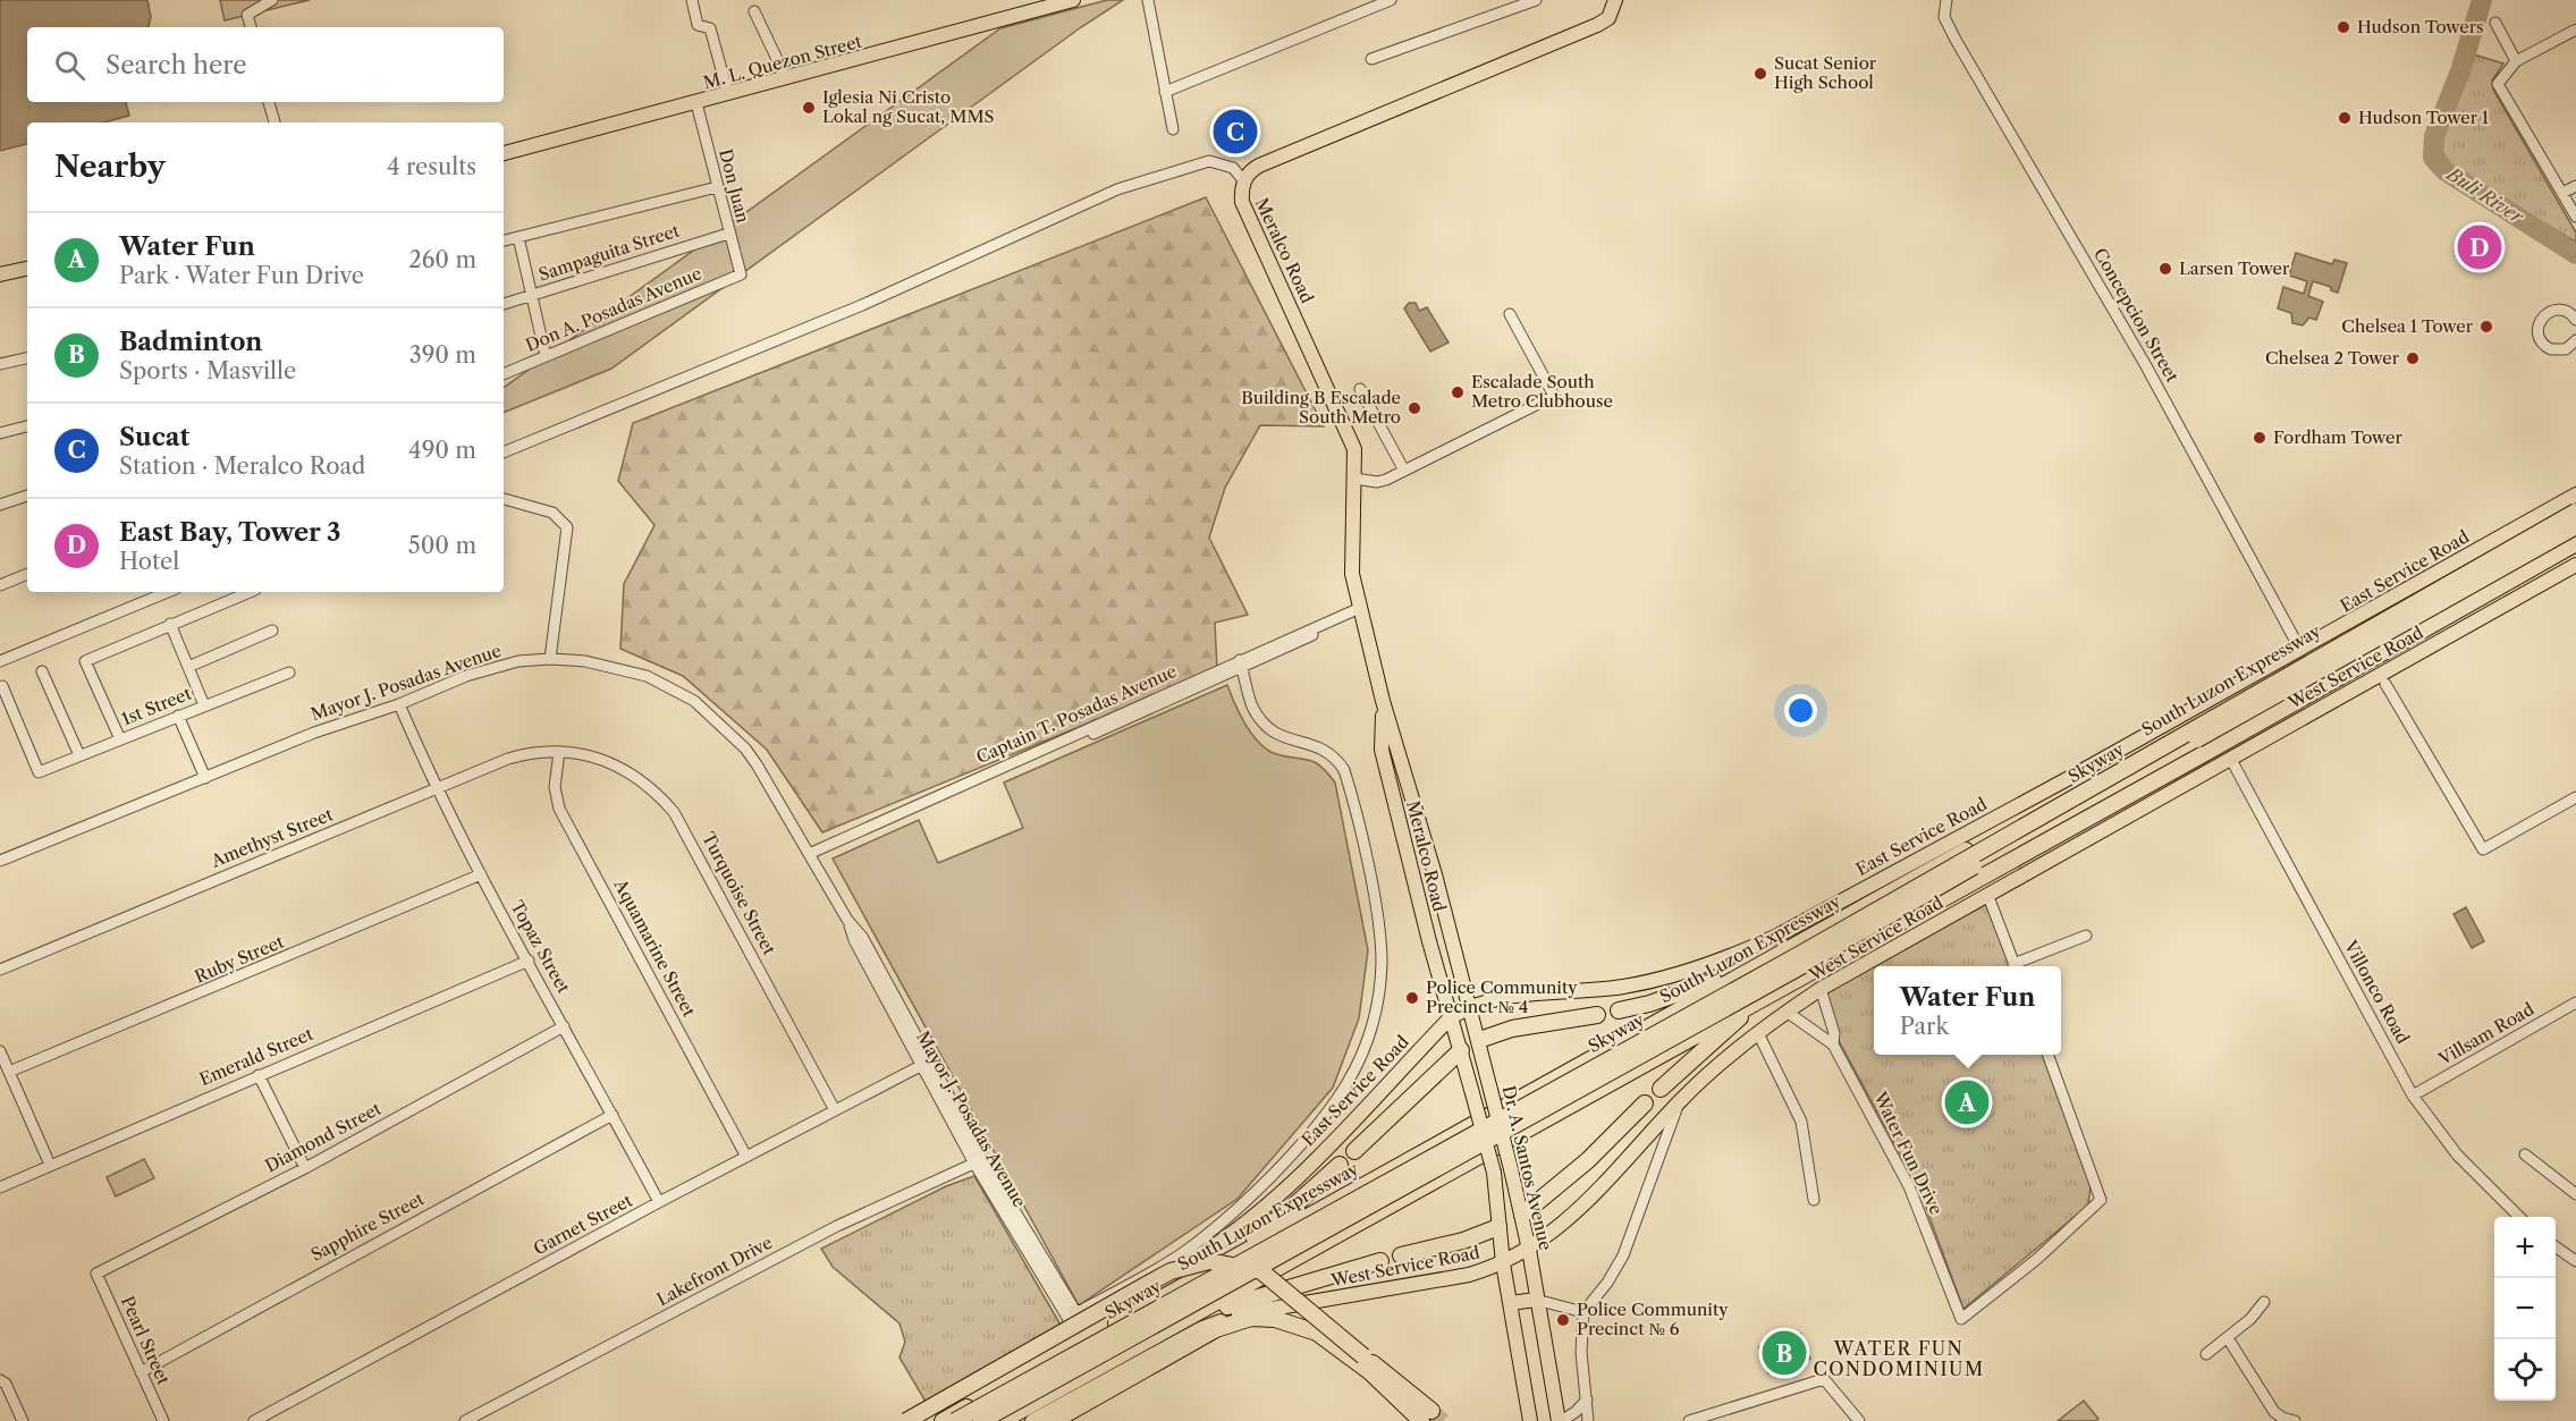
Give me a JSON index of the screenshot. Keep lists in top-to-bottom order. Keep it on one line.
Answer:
{"streets":{"highway":["South Luzon Expressway","Skyway"],"main road":["M. L. Quezon Street","Meralco Road","East Service Road","West Service Road","Dr. A. Santos Avenue"],"street":["Don Juan","Sampaguita Street","Don A. Posadas Avenue","Concepcion Street","Mayor J. Posadas Avenue","1st Street","Captain T. Posadas Avenue","Amethyst Street","Turquoise Street","Topaz Street","Aquamarine Street","Ruby Street","Villonco Road","Villsam Road","Emerald Street","Diamond Street","Water Fun Drive","Garnet Street","Sapphire Street","Lakefront Drive","Pearl Street"]},"crossings":[["M. L. Quezon Street","Don Juan"],["Don Juan","Sampaguita Street"],["Don Juan","Don A. Posadas Avenue"],["Meralco Road","East Service Road"],["Meralco Road","Captain T. Posadas Avenue"],["Meralco Road","Dr. A. Santos Avenue"],["Concepcion Street","East Service Road"],["East Service Road","Mayor J. Posadas Avenue"],["East Service Road","Dr. A. Santos Avenue"],["West Service Road","Villonco Road"],["West Service Road","Water Fun Drive"],["West Service Road","Dr. A. Santos Avenue"],["South Luzon Expressway","Skyway"],["Mayor J. Posadas Avenue","Captain T. Posadas Avenue"],["Mayor J. Posadas Avenue","Topaz Street"],["Mayor J. Posadas Avenue","Garnet Street"],["Mayor J. Posadas Avenue","Lakefront Drive"],["Amethyst Street","Turquoise Street"],["Amethyst Street","Topaz Street"],["Amethyst Street","Aquamarine Street"],["Turquoise Street","Aquamarine Street"],["Turquoise Street","Garnet Street"],["Topaz Street","Ruby Street"],["Topaz Street","Emerald Street"],["Topaz Street","Diamond Street"],["Topaz Street","Garnet Street"],["Topaz Street","Sapphire Street"],["Aquamarine Street","Garnet Street"],["Villonco Road","Villsam Road"],["Diamond Street","Pearl Street"],["Sapphire Street","Pearl Street"]],"districts":["WATER FUN CONDOMINIUM"],"water":["Buli River"],"places":["Hudson Towers","Sucat Senior High School","Iglesia Ni Cristo Lokal ng Sucat, MMS","Hudson Tower 1","Larsen Tower","Chelsea 1 Tower","Chelsea 2 Tower","Escalade South Metro Clubhouse","Building B Escalade South Metro","Fordham Tower","Police Community Precinct № 4","Police Community Precinct № 6"],"page":{"search":"Search here","pins":["C","D","A","B"],"heading":["Nearby","4 results"],"list":[{"mark":"A","name":"Water Fun","note":"Park · Water Fun Drive","value":"260 m"},{"mark":"B","name":"Badminton","note":"Sports · Masville","value":"390 m"},{"mark":"C","name":"Sucat","note":"Station · Meralco Road","value":"490 m"},{"mark":"D","name":"East Bay, Tower 3","note":"Hotel","value":"500 m"}],"popup":["Water Fun","Park"],"map_buttons":["+","−"]}}
